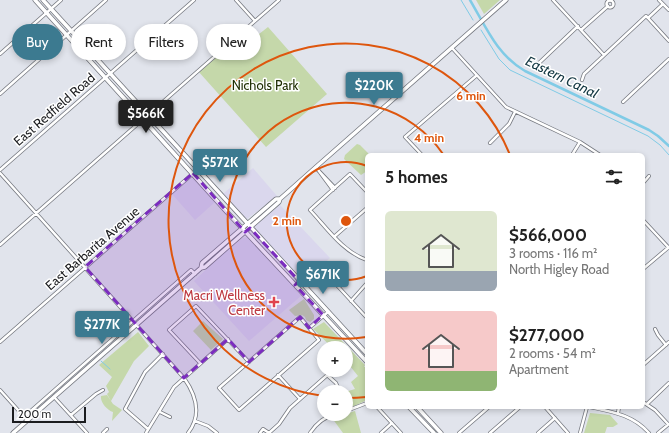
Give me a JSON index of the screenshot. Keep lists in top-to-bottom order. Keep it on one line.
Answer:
{"streets":{"street":["East Redfield Road","East Barbarita Avenue"]},"water":["Eastern Canal"],"parks":["Nichols Park"],"places":{"health":["Macri Wellness Center"]},"scale_bar":"200 m","page":{"chip":["Buy","Rent","Filters","New"],"price":["$220K","$566K","$572K","$671K","$277K"],"heading":"5 homes","list":[{"name":"$566,000","note":"3 rooms · 116 m² · North Higley Road"},{"name":"$277,000","note":"2 rooms · 54 m² · Apartment"}],"map_buttons":["+","−"],"scale":"200 m"},"rings":["6 min","4 min","2 min"]}
